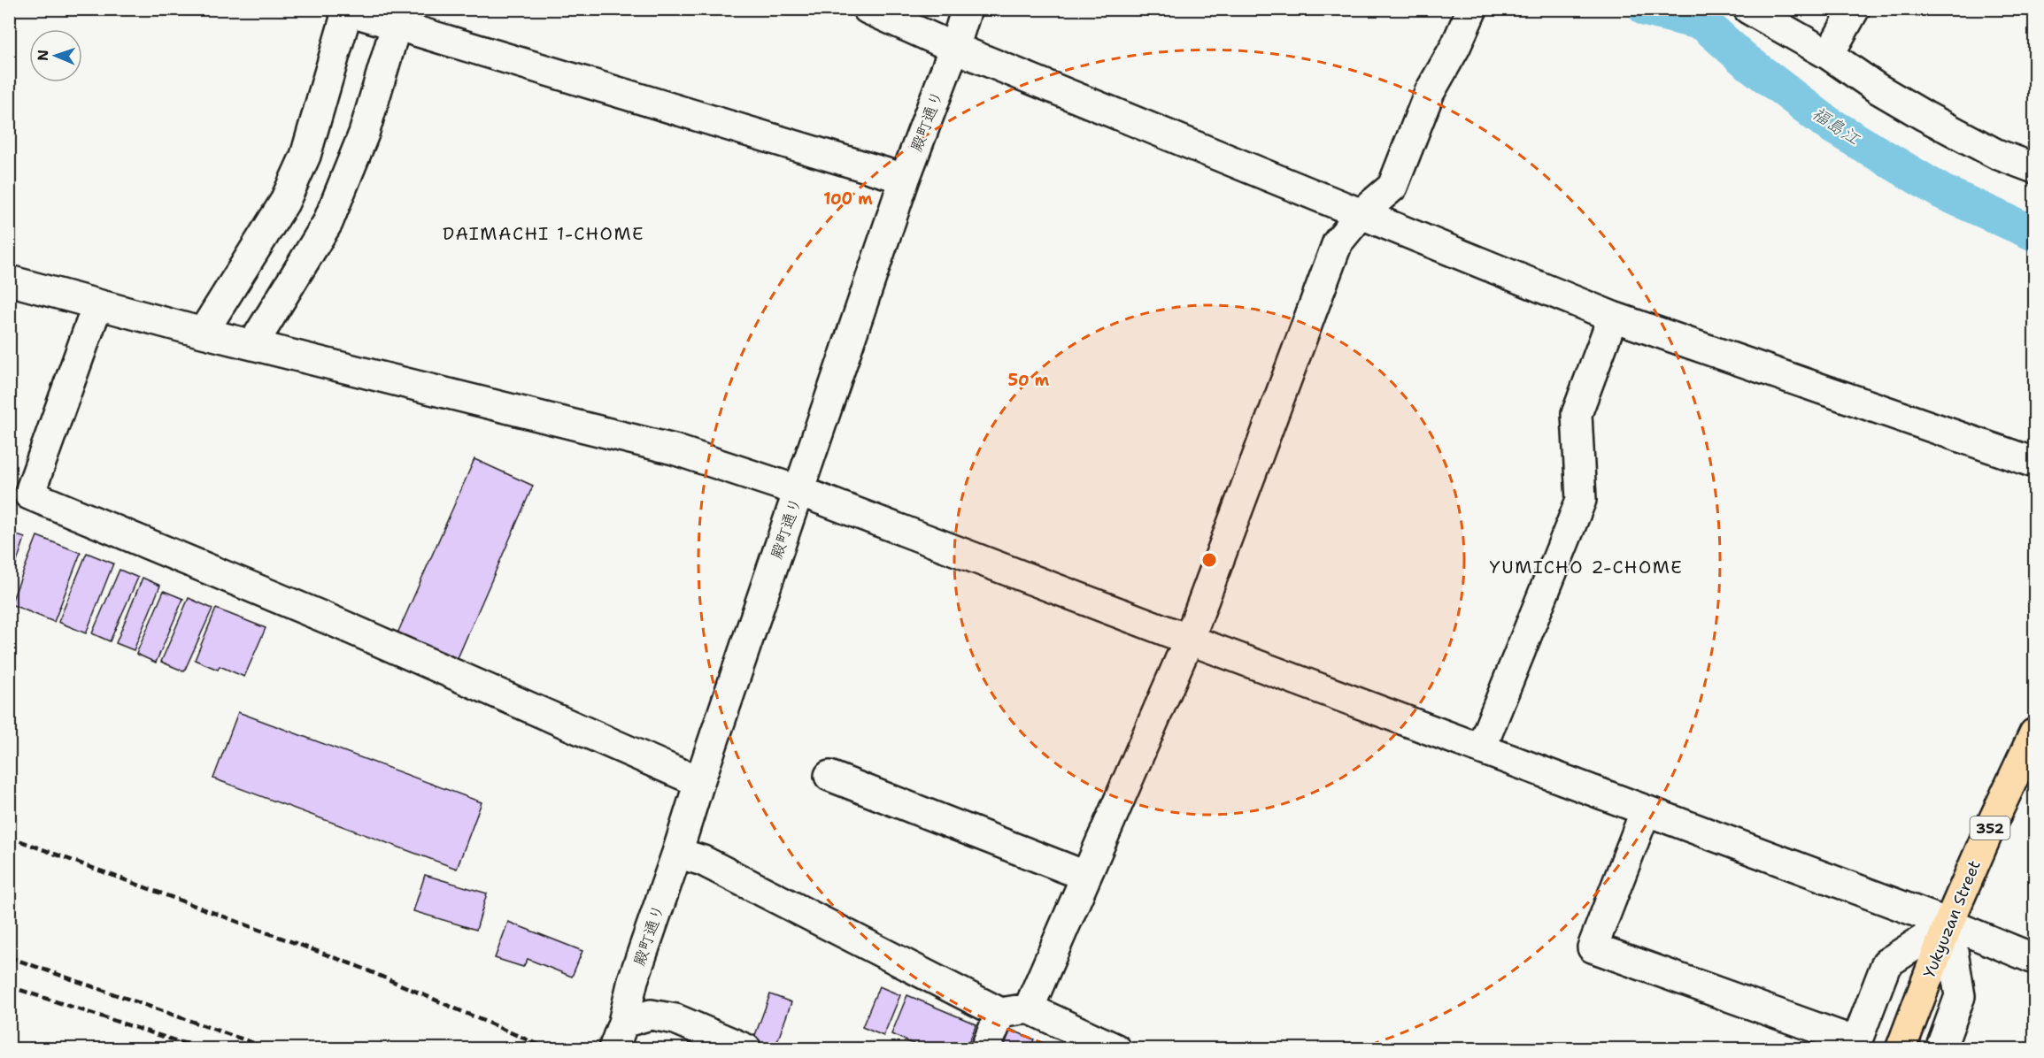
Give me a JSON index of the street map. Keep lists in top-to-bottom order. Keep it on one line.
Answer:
{"streets":{"highway":["352","Yukyuzan Street"],"street":["殿町通り"]},"districts":["DAIMACHI 1-CHOME","YUMICHO 2-CHOME"],"water":["福島江"],"north":"left","rings":["100 m","50 m"]}
